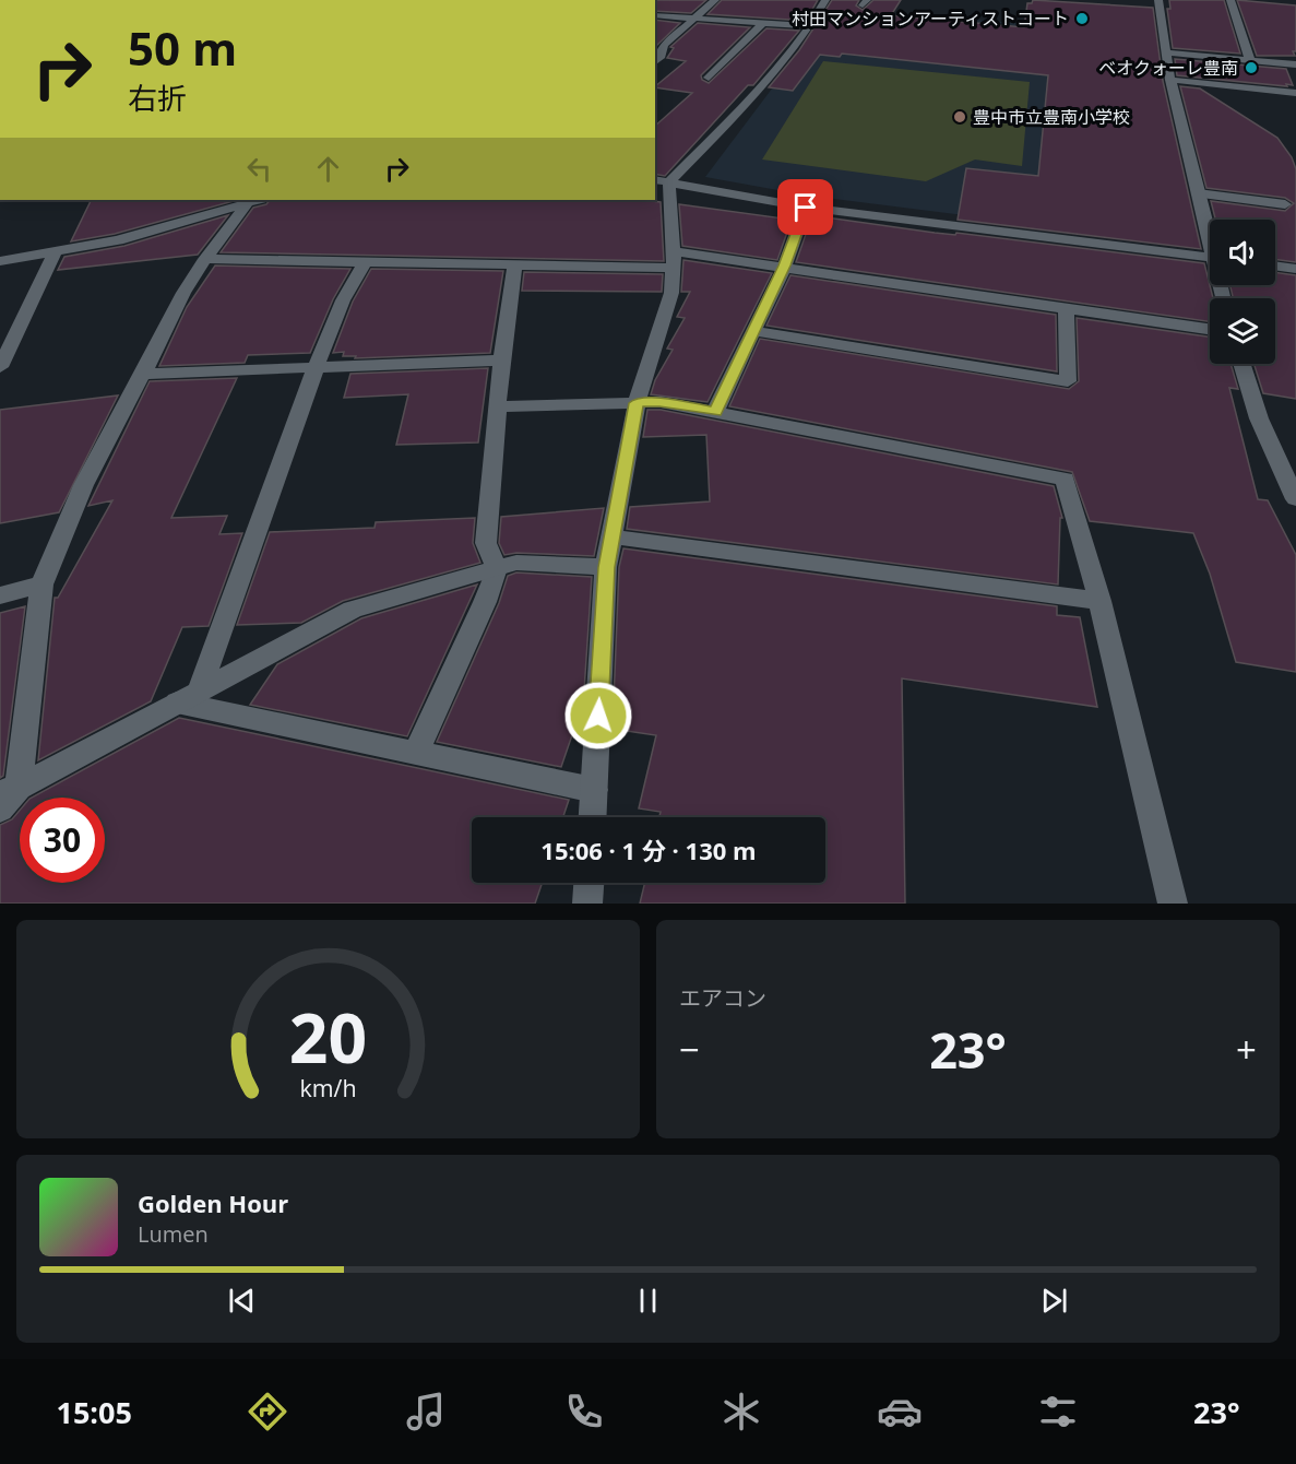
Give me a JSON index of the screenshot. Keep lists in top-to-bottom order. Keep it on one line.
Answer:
{"places":["村田マンションアーティストコート","ベオクォーレ豊南","豊中市立豊南小学校"],"page":{"turn":["50 m","右折"],"limit":"30","trip":"15:06 · 1 分 · 130 m","tile":"エアコン","heat":["−","23°","+"],"song":["Golden Hour","Lumen"],"tabs":["15:05","23°"],"gauge":["20","km/h"]}}
